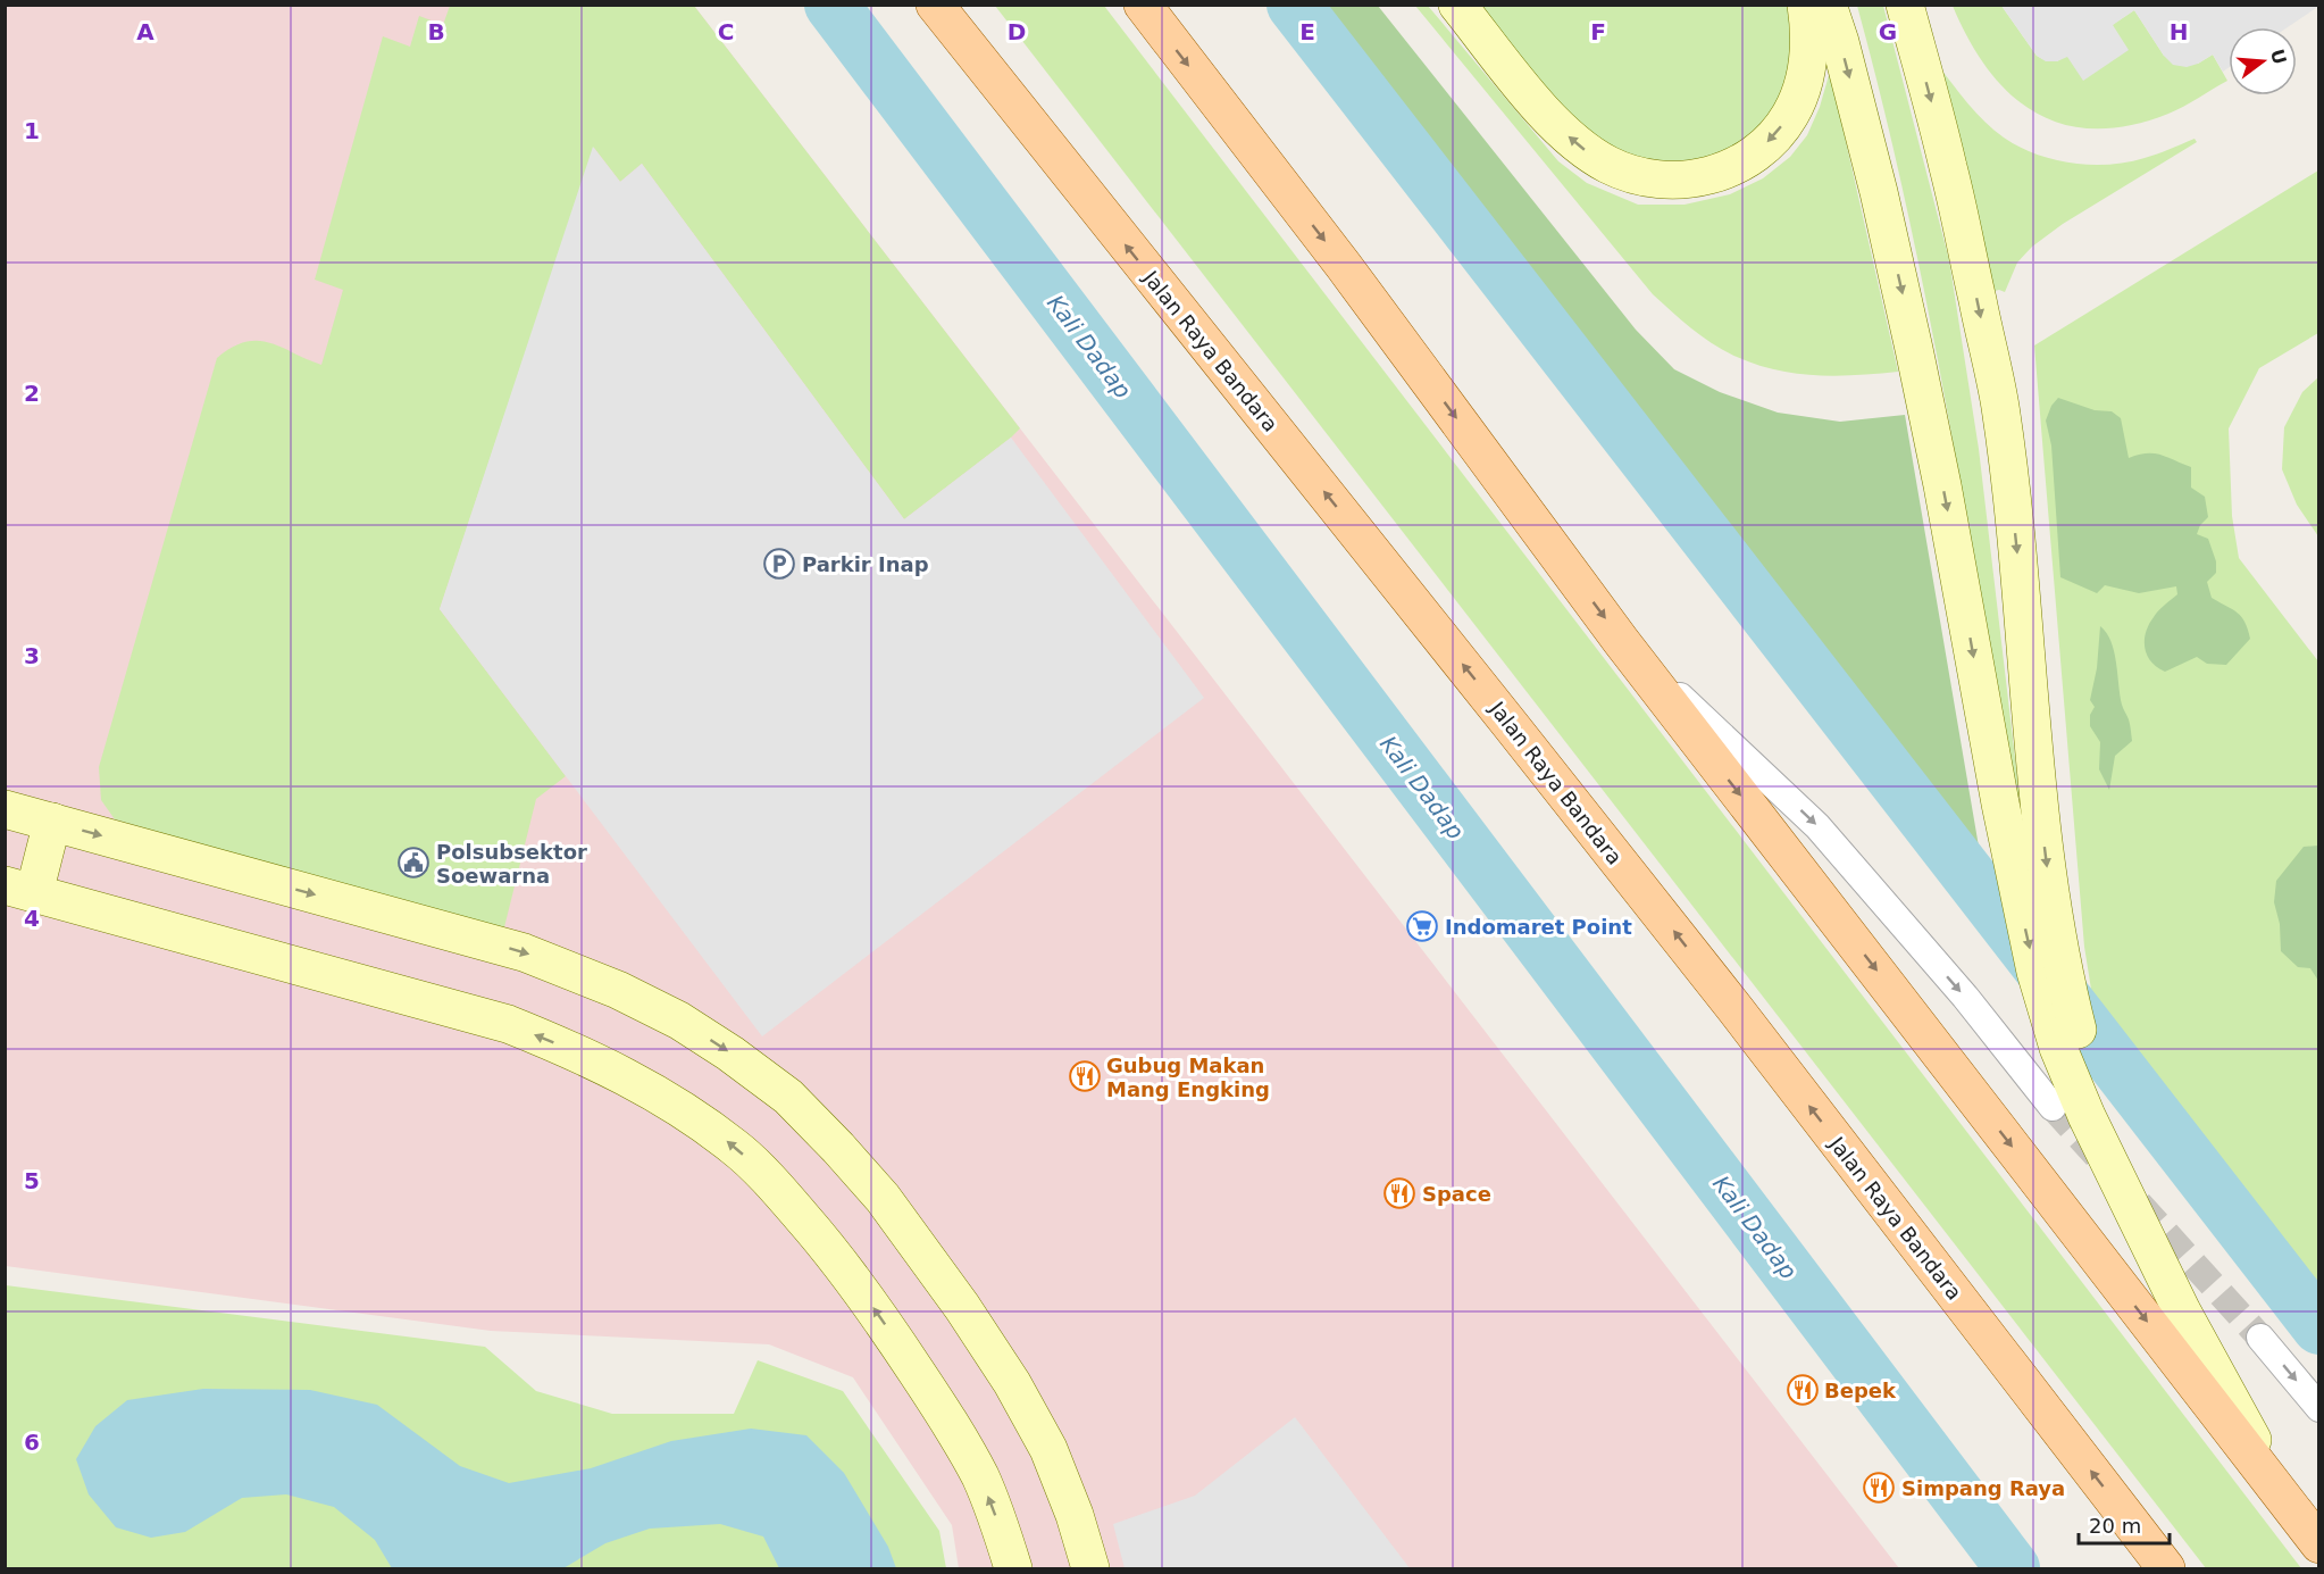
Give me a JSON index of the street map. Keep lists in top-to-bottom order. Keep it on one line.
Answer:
{"streets":{"main road":["Jalan Raya Bandara"]},"water":["Kali Dadap"],"places":{"parking":["Parkir Inap"],"public building":["Polsubsektor Soewarna"],"supermarket":["Indomaret Point"],"restaurant":["Gubug Makan Mang Engking","Space","Bepek","Simpang Raya"]},"scale_bar":"20 m","north":"right","grid":{"columns":["A","B","C","D","E","F","G","H"],"rows":["1","2","3","4","5","6"]}}
